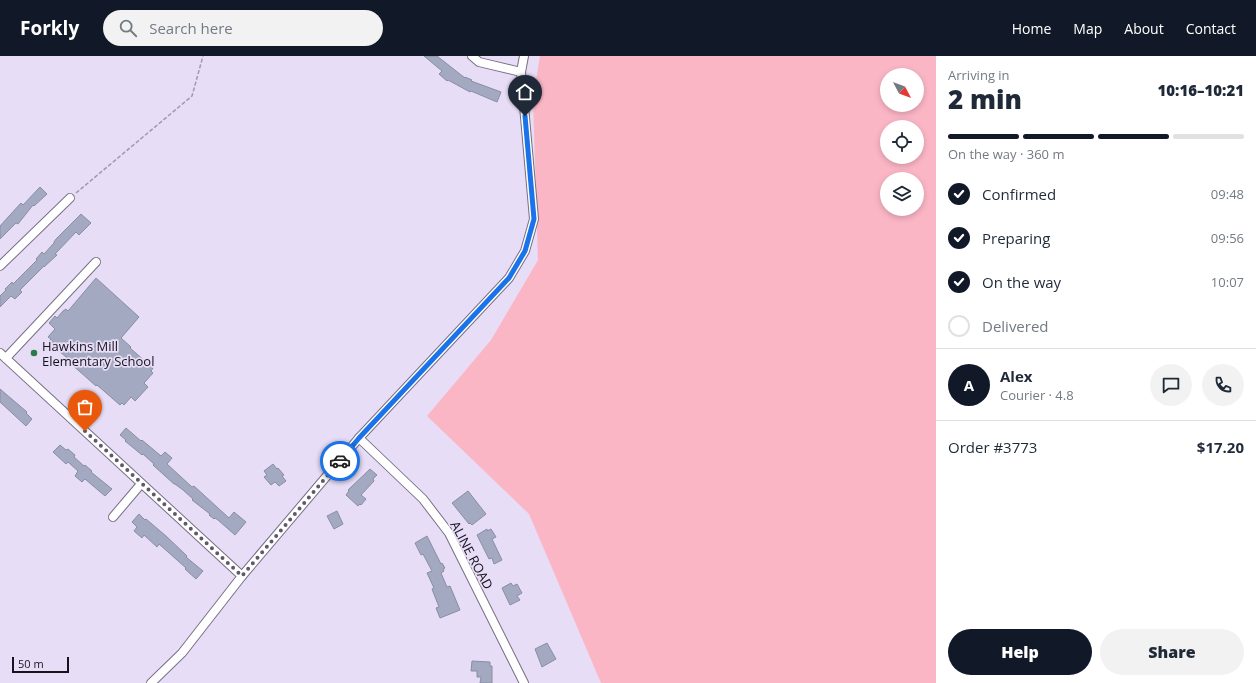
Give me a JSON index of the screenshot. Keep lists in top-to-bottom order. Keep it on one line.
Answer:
{"streets":{"street":["ALINE ROAD"]},"places":["Hawkins Mill Elementary School"],"scale_bar":"50 m","north":"bottom right","page":{"header":"Forkly","search":"Search here","nav":["Home","Map","About","Contact"],"heading":["2 min","Arriving in","10:16–10:21"],"panel":["Alex","Courier · 4.8","Order #3773","$17.20"],"bar":"On the way · 360 m","list":[["Confirmed","09:48"],["Preparing","09:56"],["On the way","10:07"],"Delivered"],"round":"A","buttons":["Help","Share"],"scale":"50 m"}}
